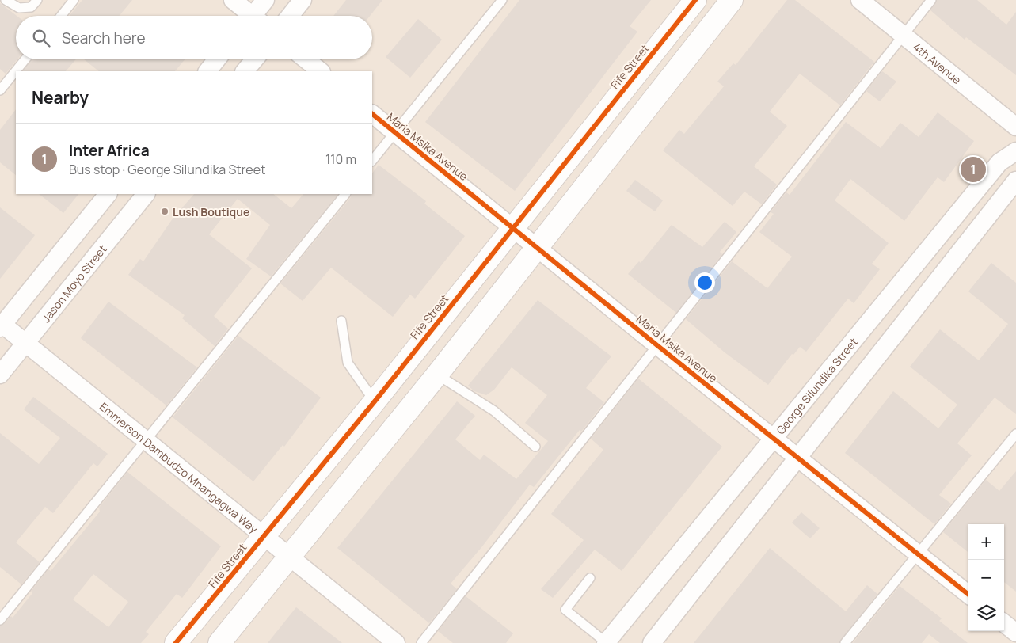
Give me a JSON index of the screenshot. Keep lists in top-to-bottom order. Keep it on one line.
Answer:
{"streets":{"street":["4th Avenue","Fife Street","Maria Msika Avenue","Jason Moyo Street","George Silundika Street","Emmerson Dambudzo Mnangagwa Way"]},"crossings":[["Fife Street","Maria Msika Avenue"],["Fife Street","Emmerson Dambudzo Mnangagwa Way"],["Maria Msika Avenue","George Silundika Street"],["Jason Moyo Street","Emmerson Dambudzo Mnangagwa Way"]],"places":["Lush Boutique"],"page":{"search":"Search here","heading":"Nearby","list":[{"mark":"1","name":"Inter Africa","note":"Bus stop · George Silundika Street","value":"110 m"}],"pins":"1","map_buttons":["+","−"]}}
